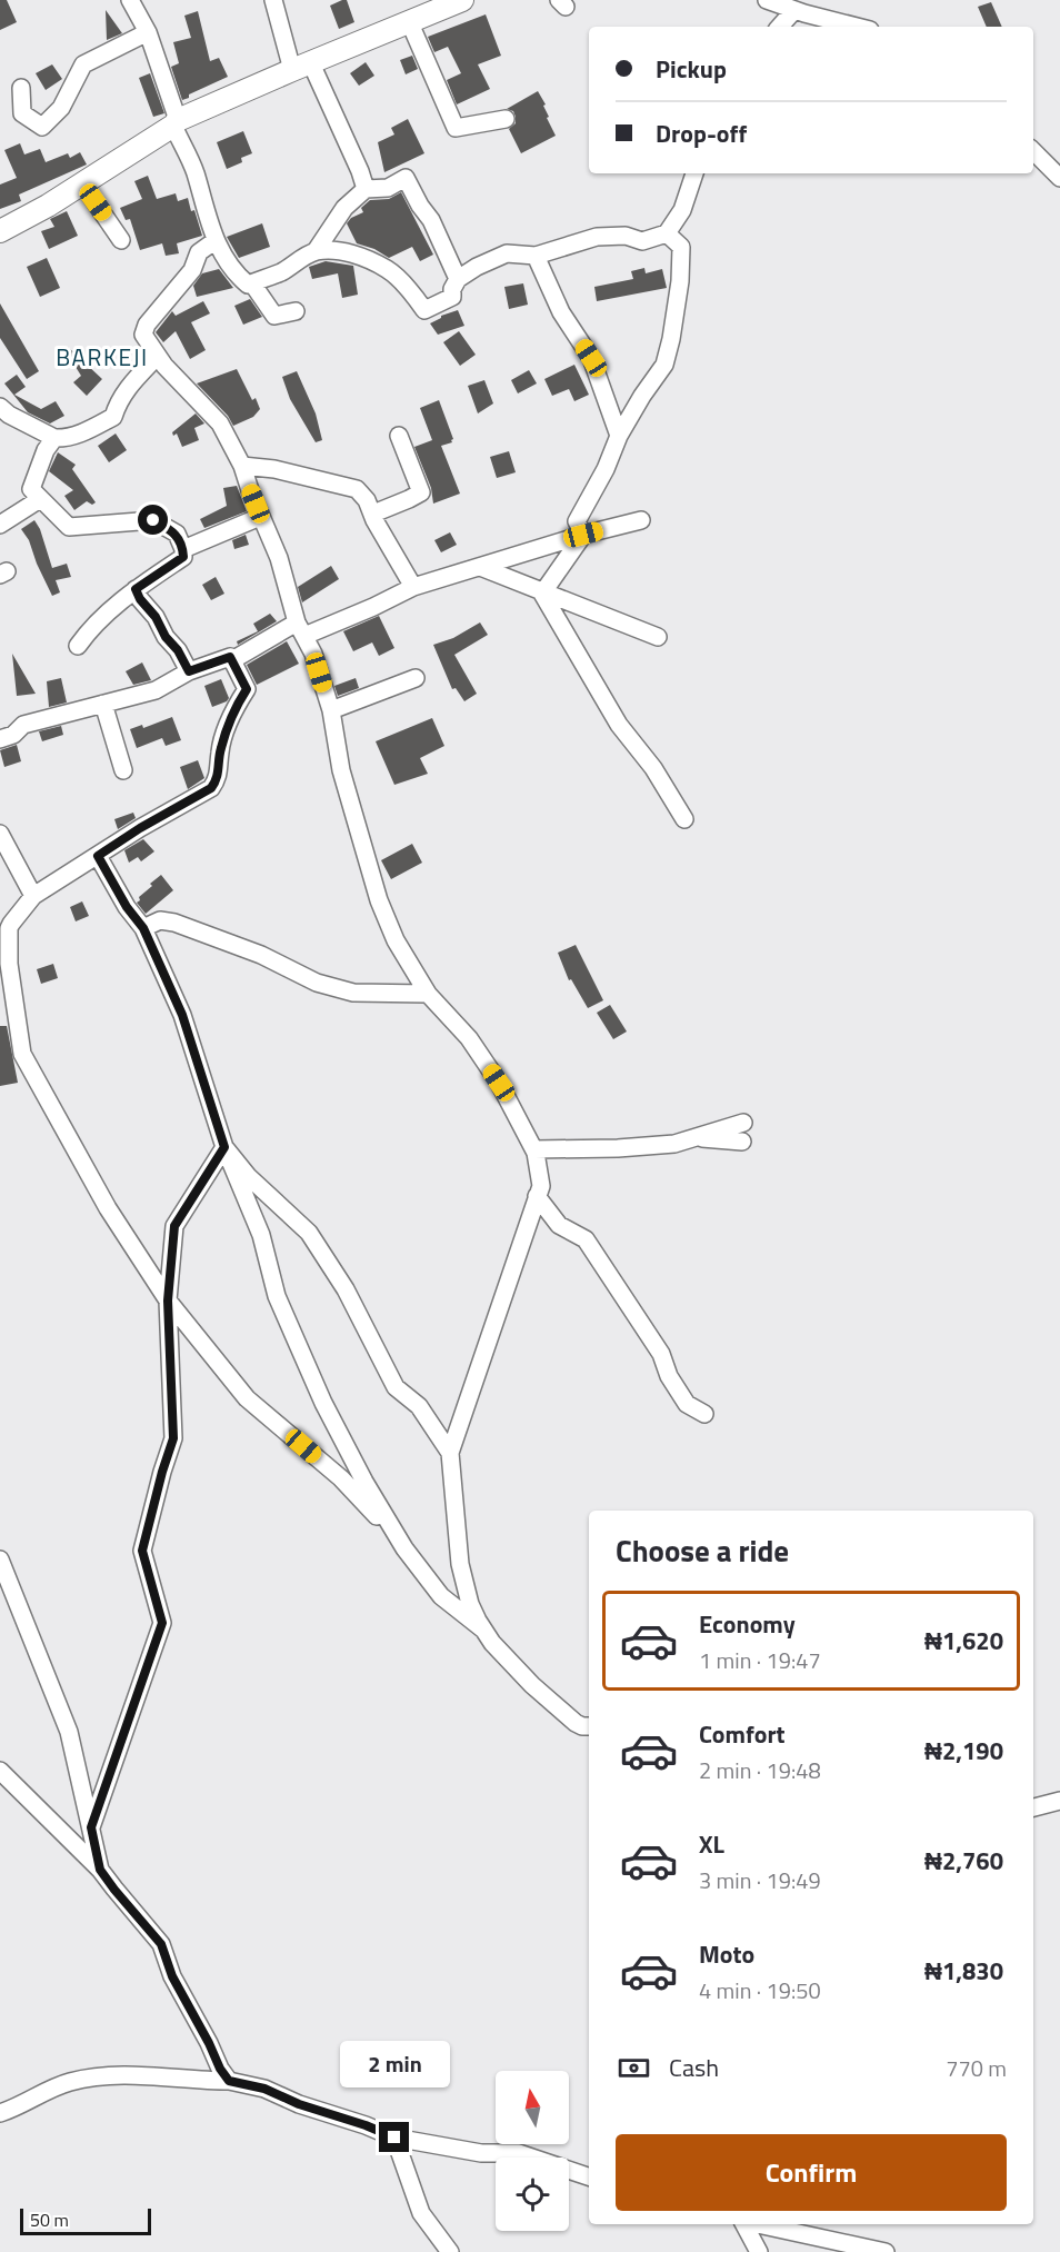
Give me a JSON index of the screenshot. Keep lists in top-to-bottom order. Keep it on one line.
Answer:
{"districts":["BARKEJI"],"scale_bar":"50 m","north":"top","page":{"banner":["Pickup","Drop-off"],"heading":"Choose a ride","list":[{"name":"Economy","note":"1 min · 19:47","value":"₦1,620"},{"name":"Comfort","note":"2 min · 19:48","value":"₦2,190"},{"name":"XL","note":"3 min · 19:49","value":"₦2,760"},{"name":"Moto","note":"4 min · 19:50","value":"₦1,830"}],"pay":["Cash","770 m"],"bubble":"2 min","buttons":"Confirm","scale":"50 m"}}
